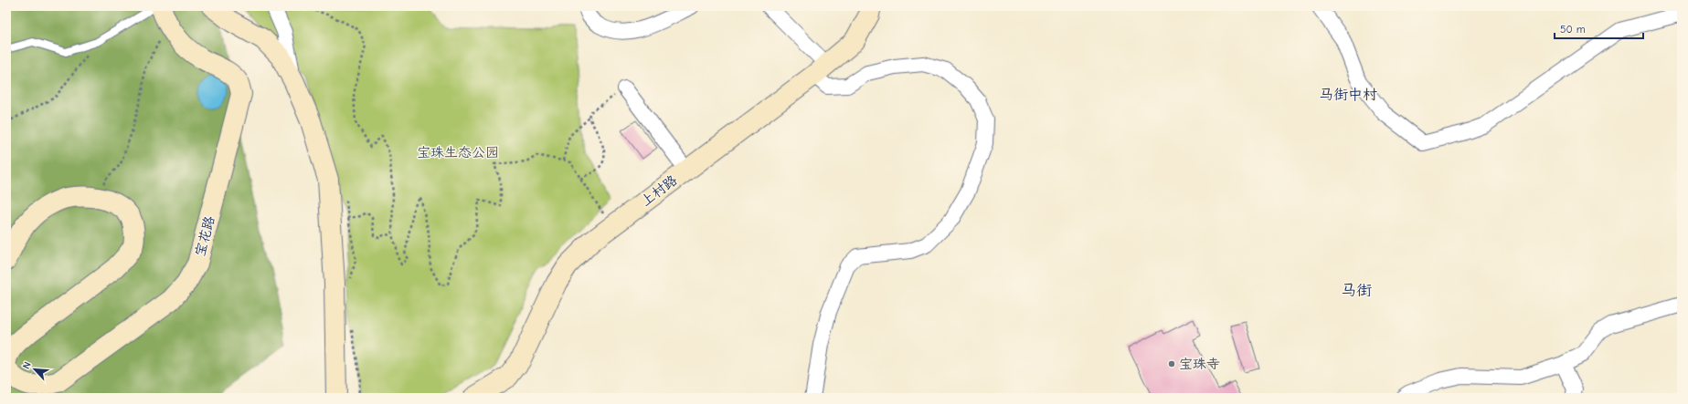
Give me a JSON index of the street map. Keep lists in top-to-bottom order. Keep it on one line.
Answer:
{"streets":{"main road":["上村路","宝花路"]},"districts":["马街中村","马街"],"parks":["宝珠生态公园"],"places":["宝珠寺"],"scale_bar":"50 m","north":"top left"}
